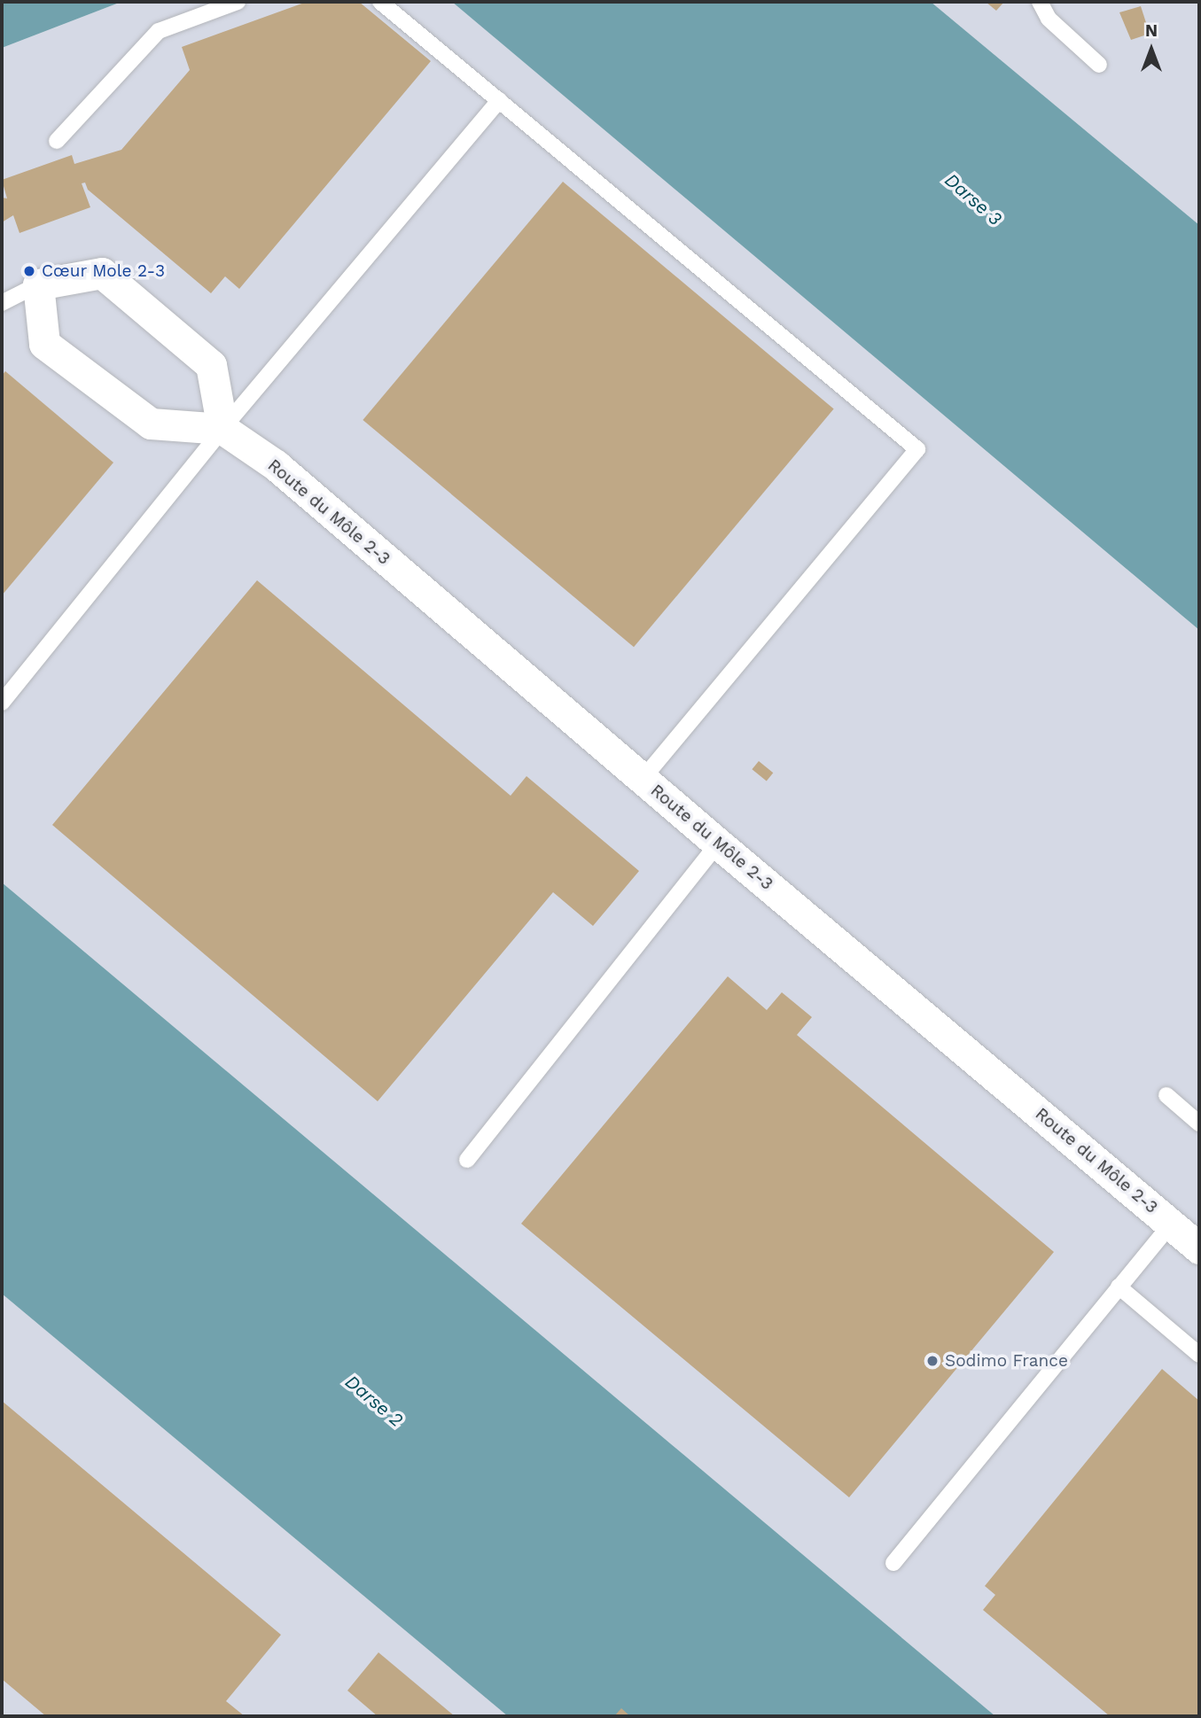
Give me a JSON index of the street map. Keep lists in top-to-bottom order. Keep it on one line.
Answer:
{"streets":{"street":["Route du Môle 2-3"]},"water":["Darse 3","Darse 2"],"places":["Cœur Mole 2-3","Sodimo France"],"north":"top"}
